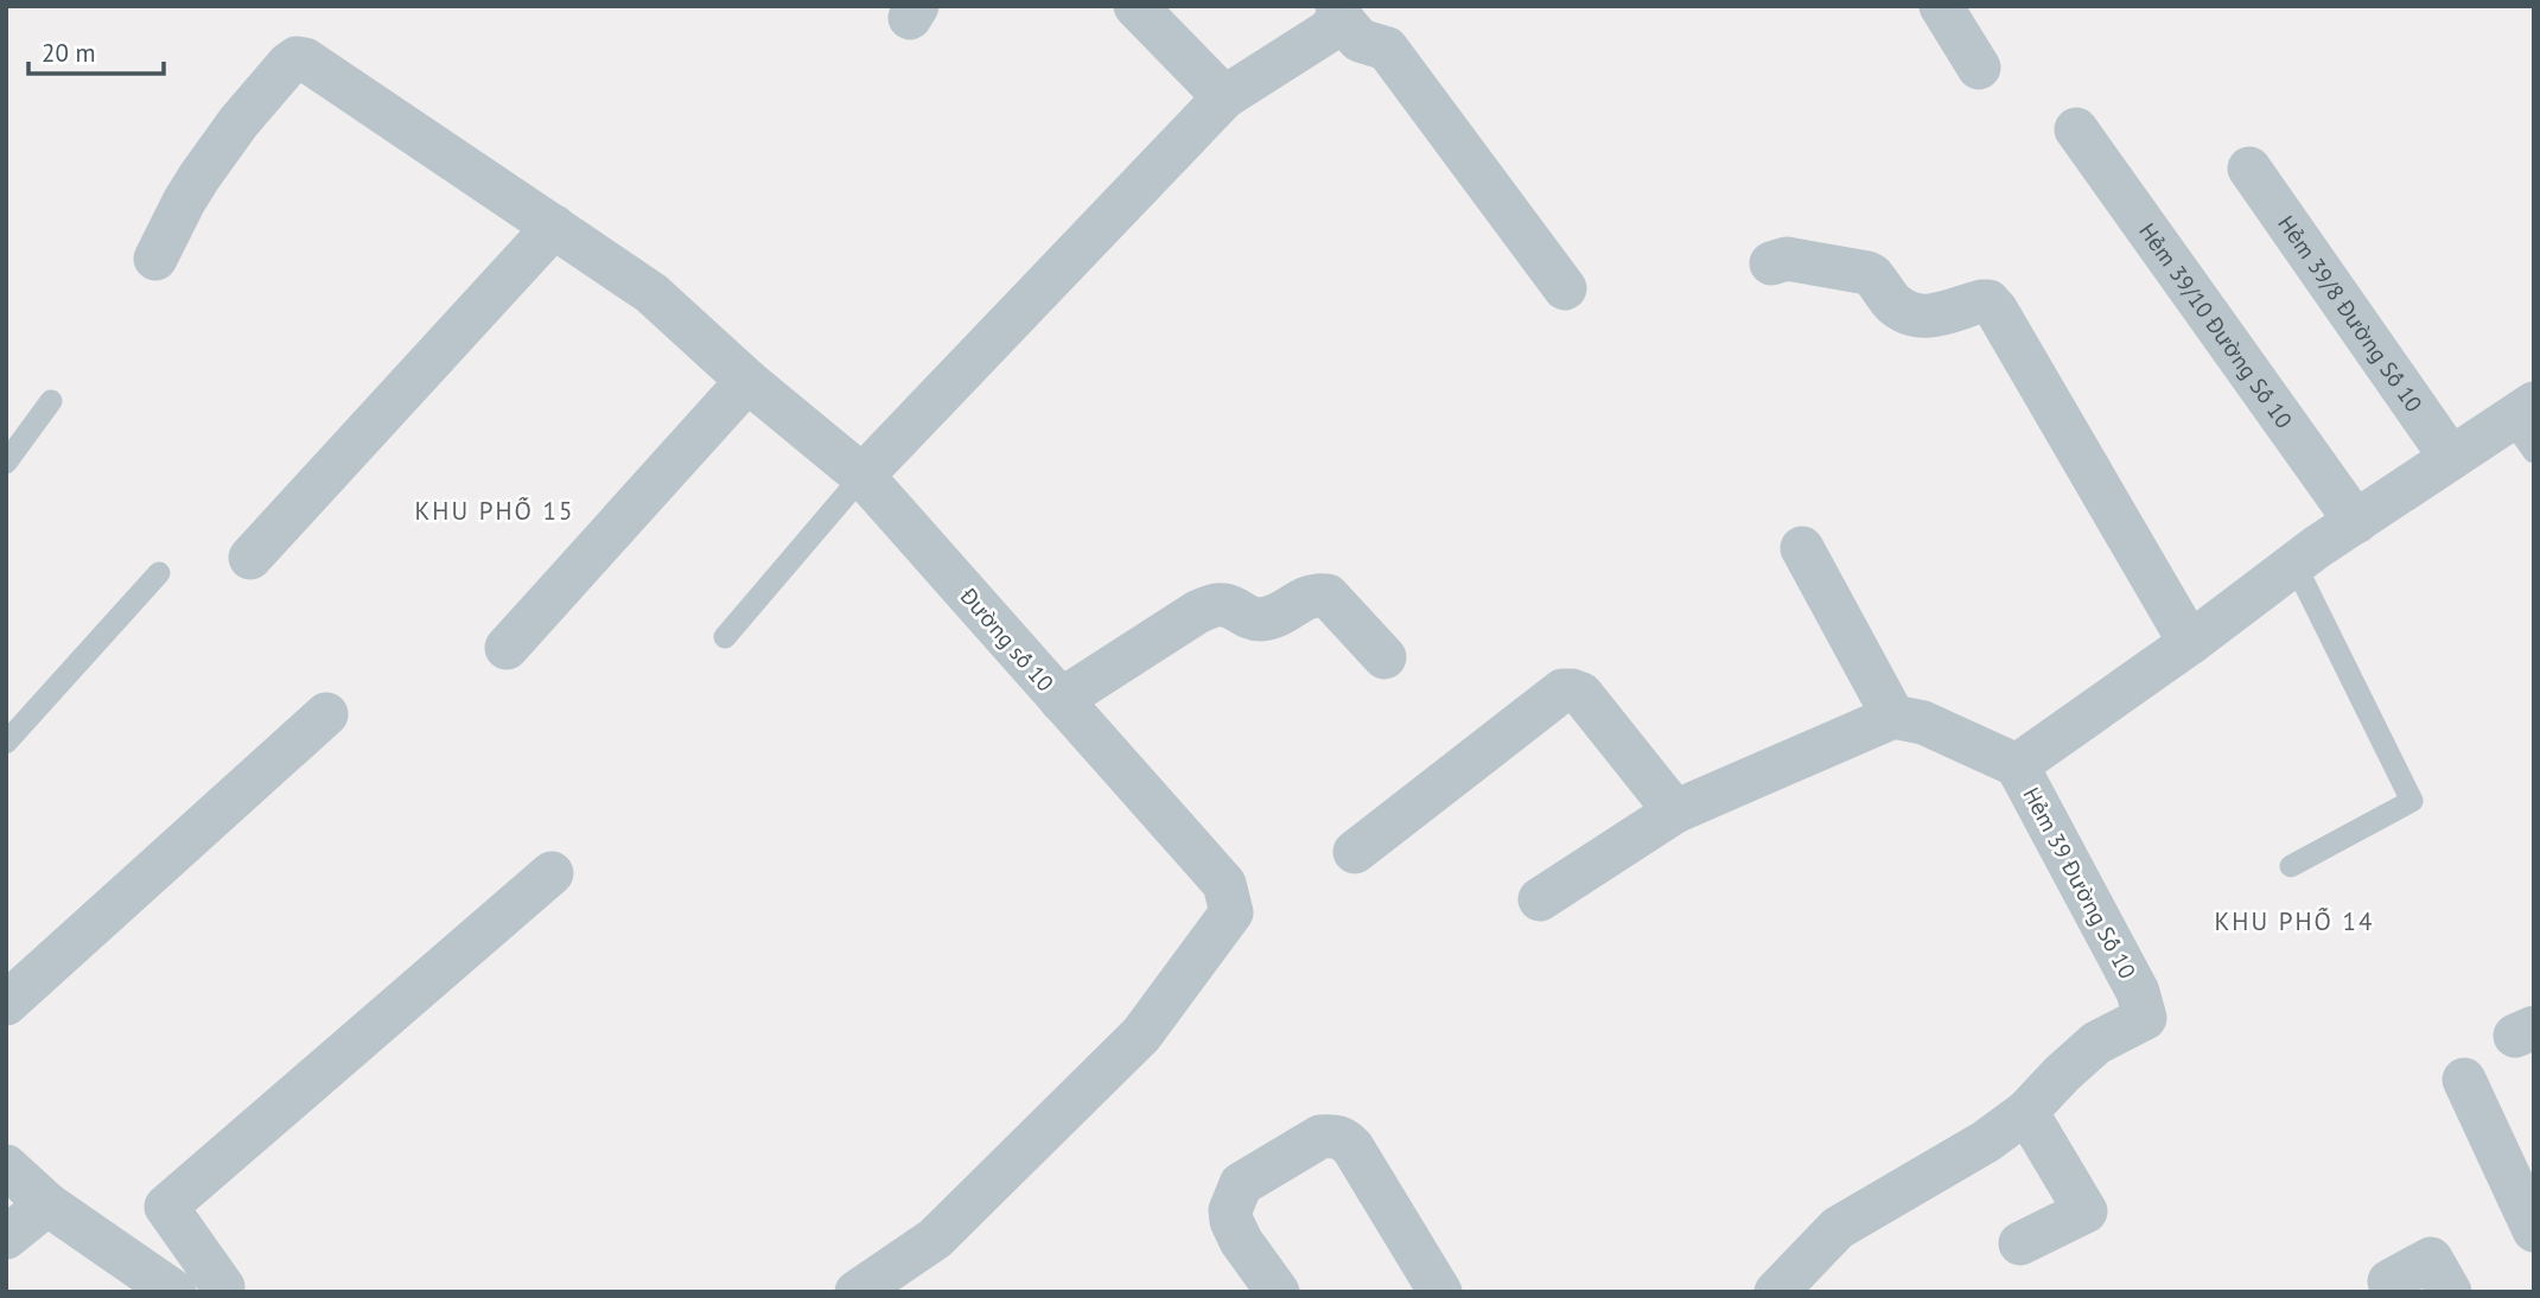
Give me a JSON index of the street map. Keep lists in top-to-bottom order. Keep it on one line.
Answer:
{"streets":{"street":["Hẻm 39/8 Đường Số 10","Hẻm 39/10 Đường Số 10","Đường số 10","Hẻm 39 Đường Số 10"]},"crossings":[["Hẻm 39/8 Đường Số 10","Hẻm 39 Đường Số 10"],["Hẻm 39/10 Đường Số 10","Hẻm 39 Đường Số 10"]],"districts":["KHU PHỐ 15","KHU PHỐ 14"],"scale_bar":"20 m"}
